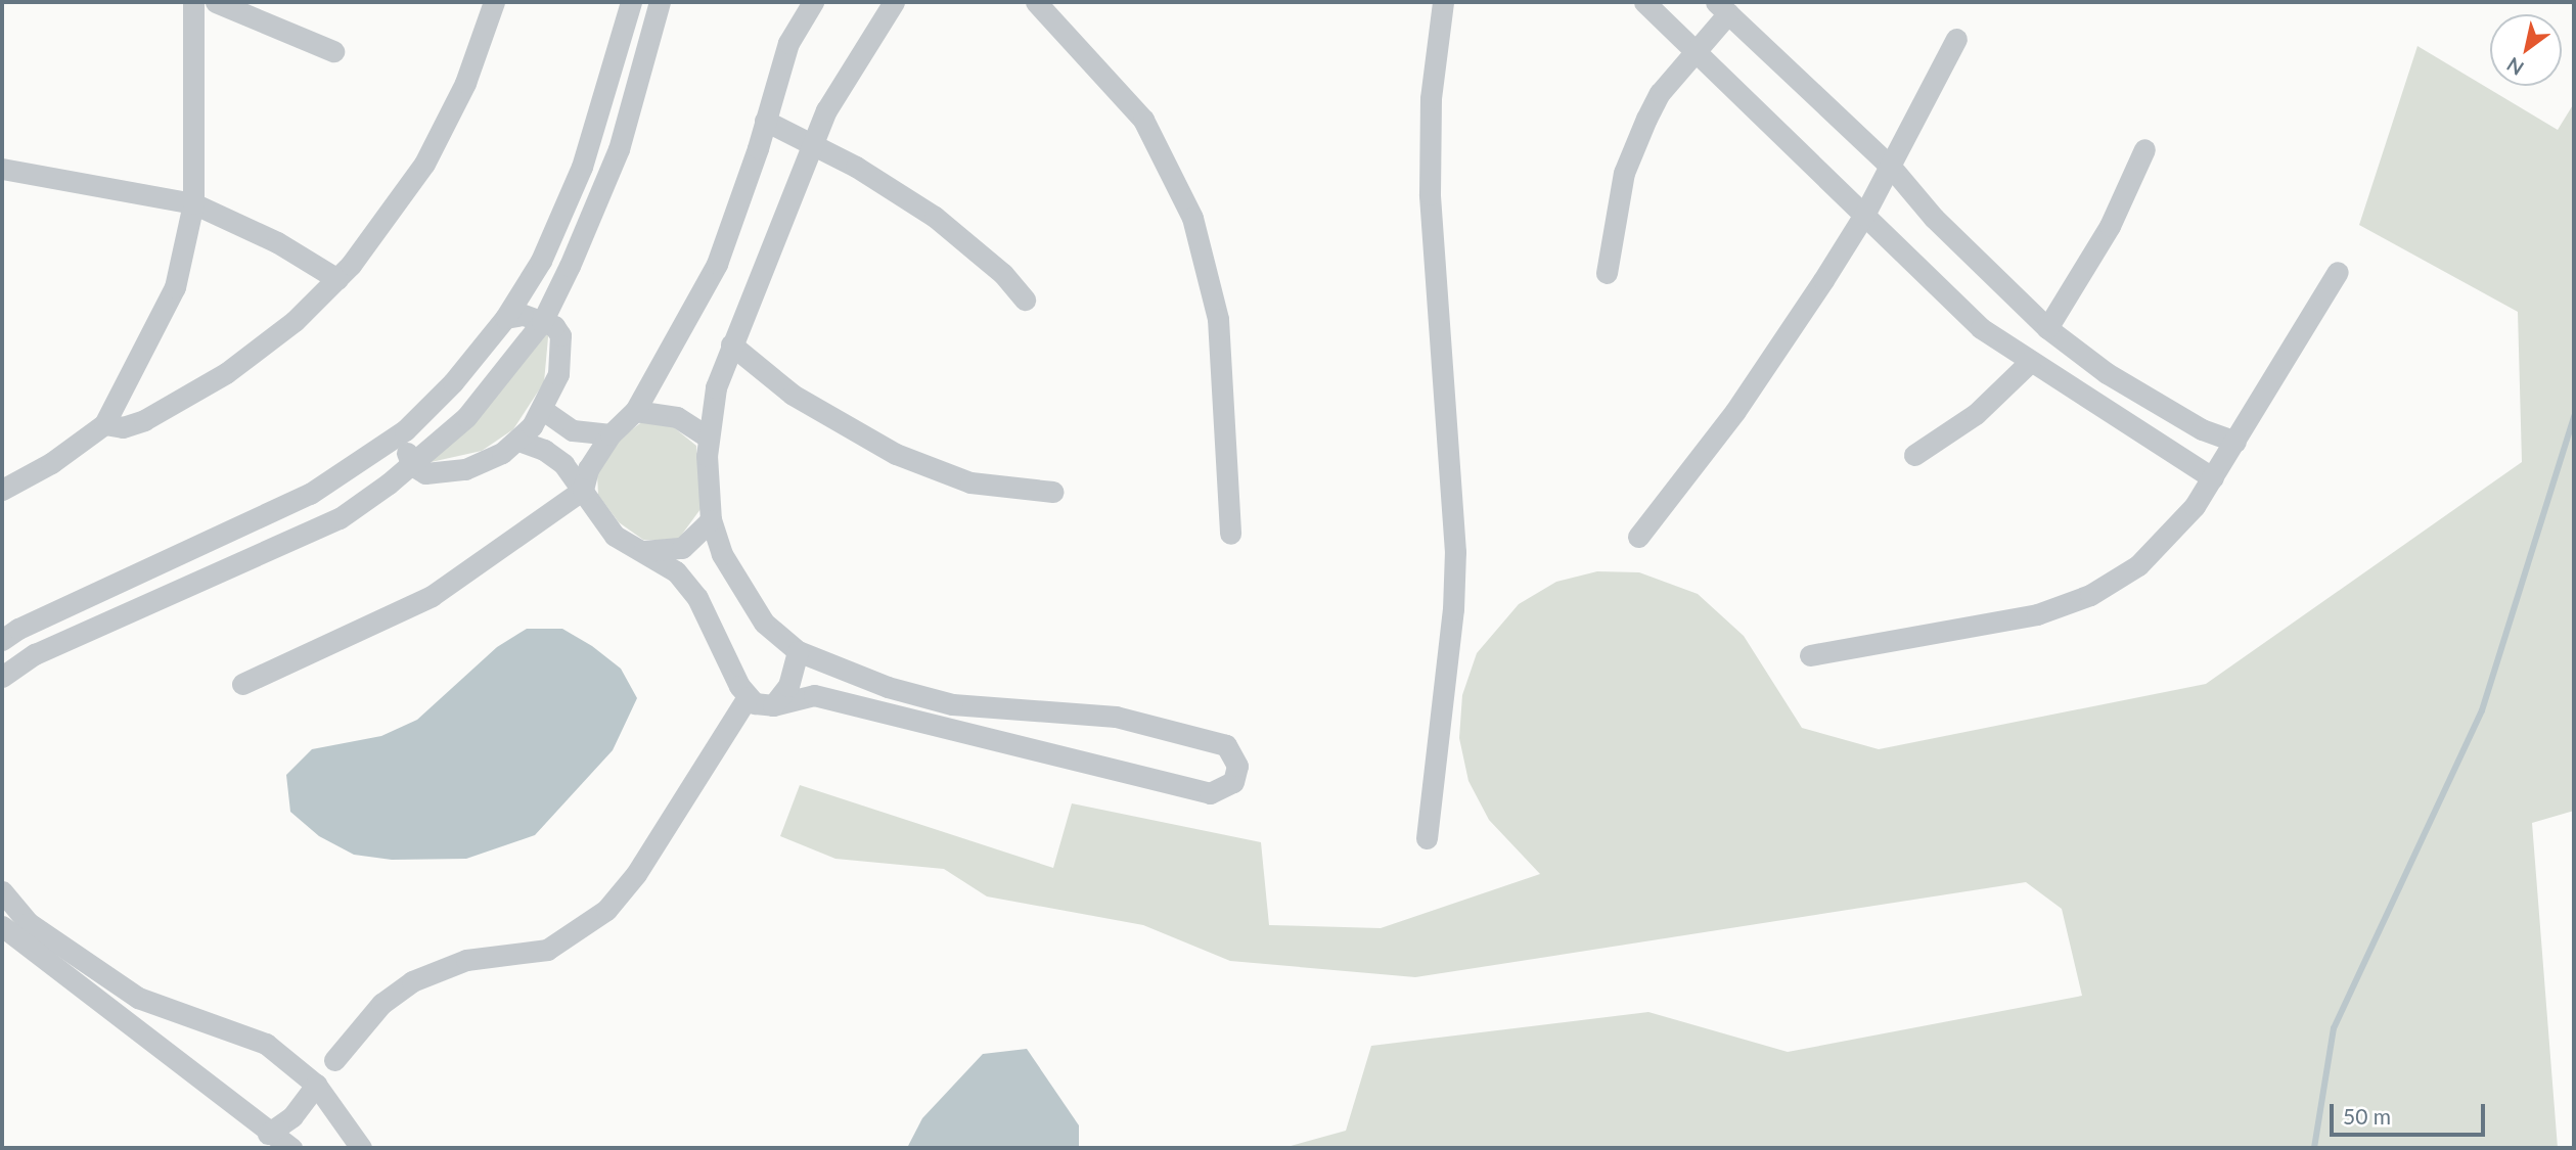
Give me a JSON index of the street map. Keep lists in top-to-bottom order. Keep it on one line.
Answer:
{"scale_bar":"50 m","north":"bottom left"}
